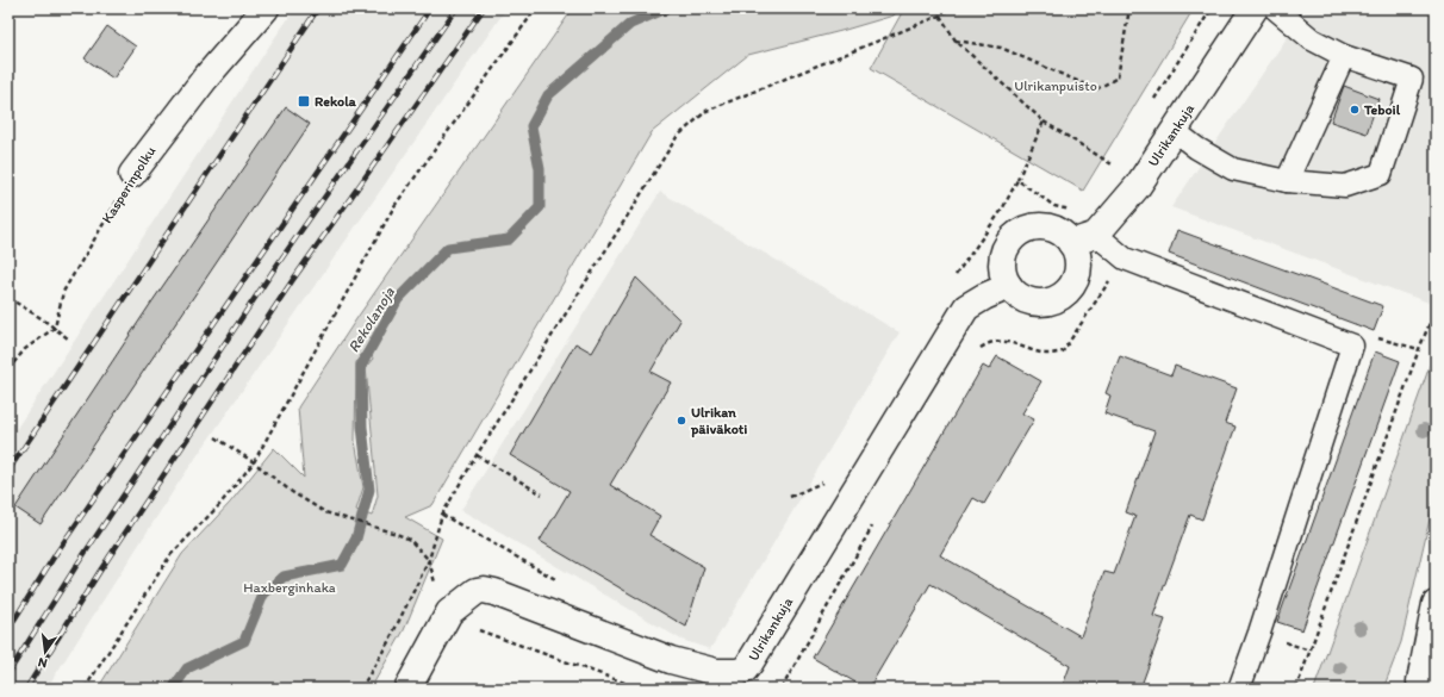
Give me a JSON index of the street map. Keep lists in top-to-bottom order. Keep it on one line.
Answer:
{"streets":{"street":["Ulrikankuja","Kasperinpolku"]},"water":["Rekolanoja"],"parks":["Ulrikanpuisto","Haxberginhaka"],"places":{"transit":["Rekola"],"other":["Teboil","Ulrikan päiväkoti"]},"north":"bottom"}
